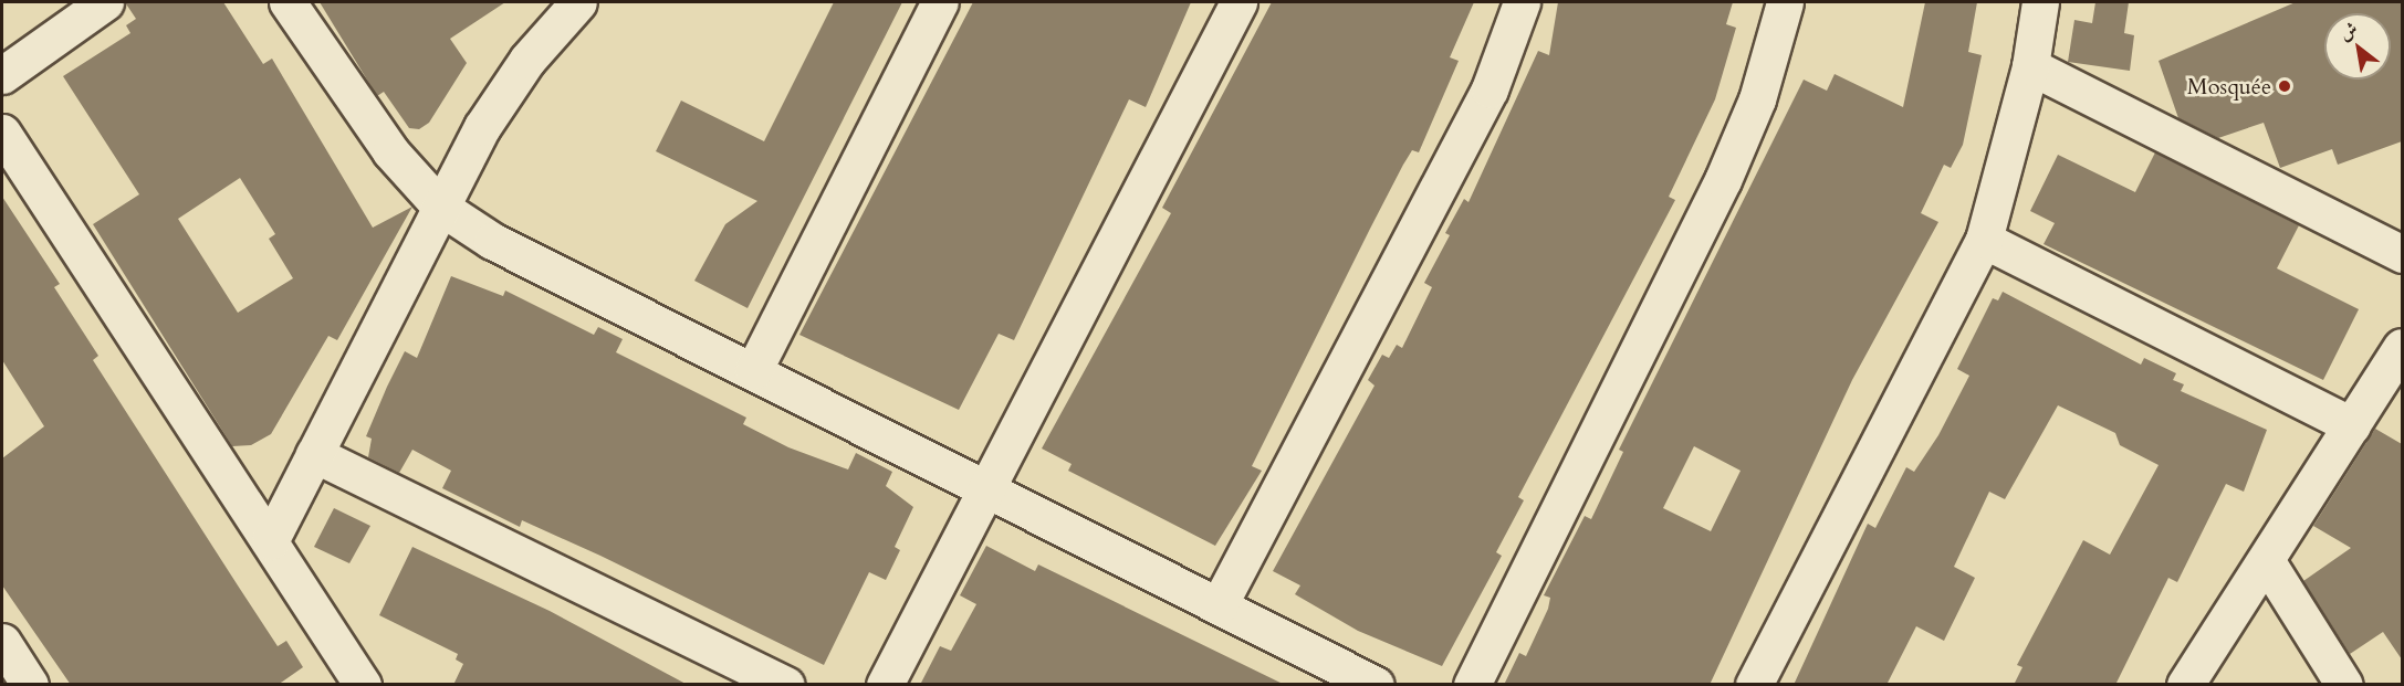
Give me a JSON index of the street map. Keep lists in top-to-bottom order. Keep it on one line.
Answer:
{"places":["Mosquée"],"north":"top left"}
